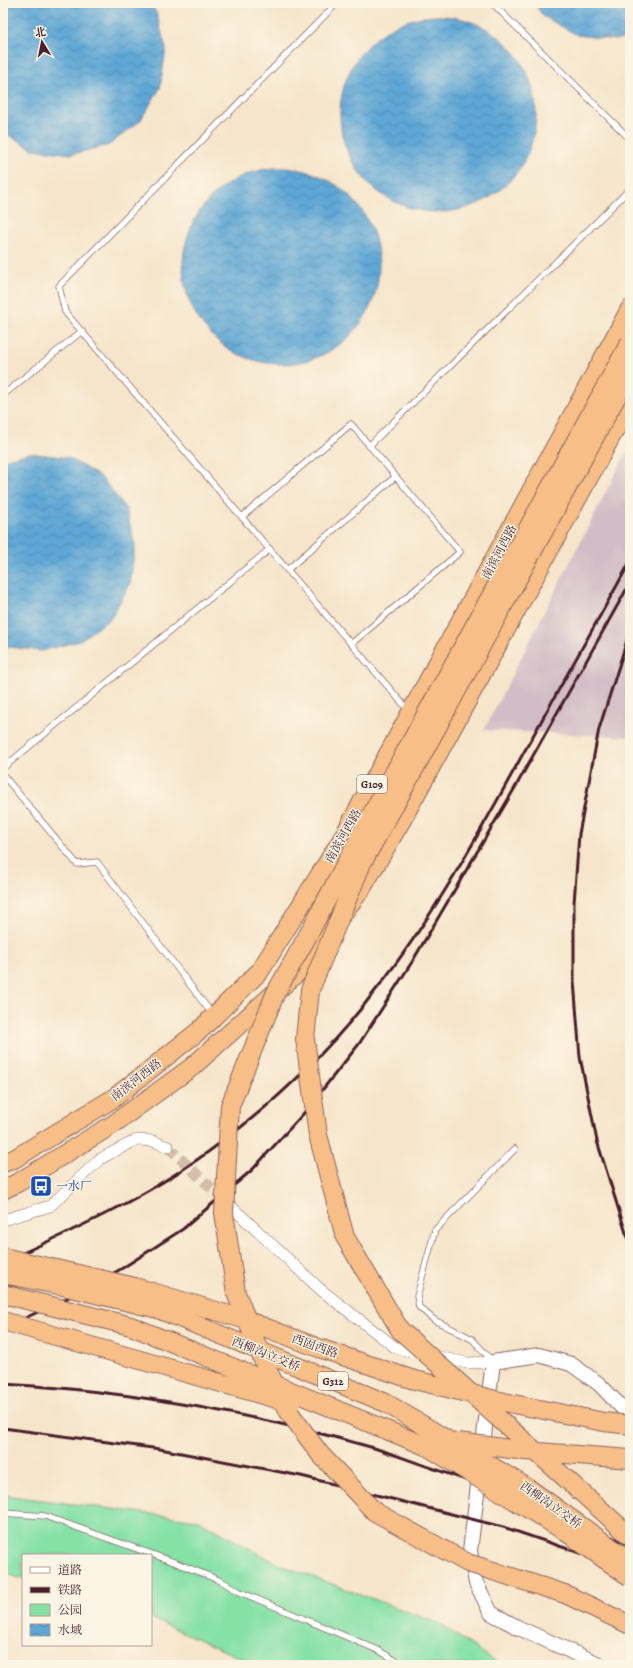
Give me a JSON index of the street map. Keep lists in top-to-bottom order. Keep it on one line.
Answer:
{"streets":{"highway":["南滨河西路","G109","西固西路","西柳沟立交桥","G312"]},"places":{"bus stop":["一水厂"]},"legend":["道路","铁路","公园","水域"],"north":"top"}
